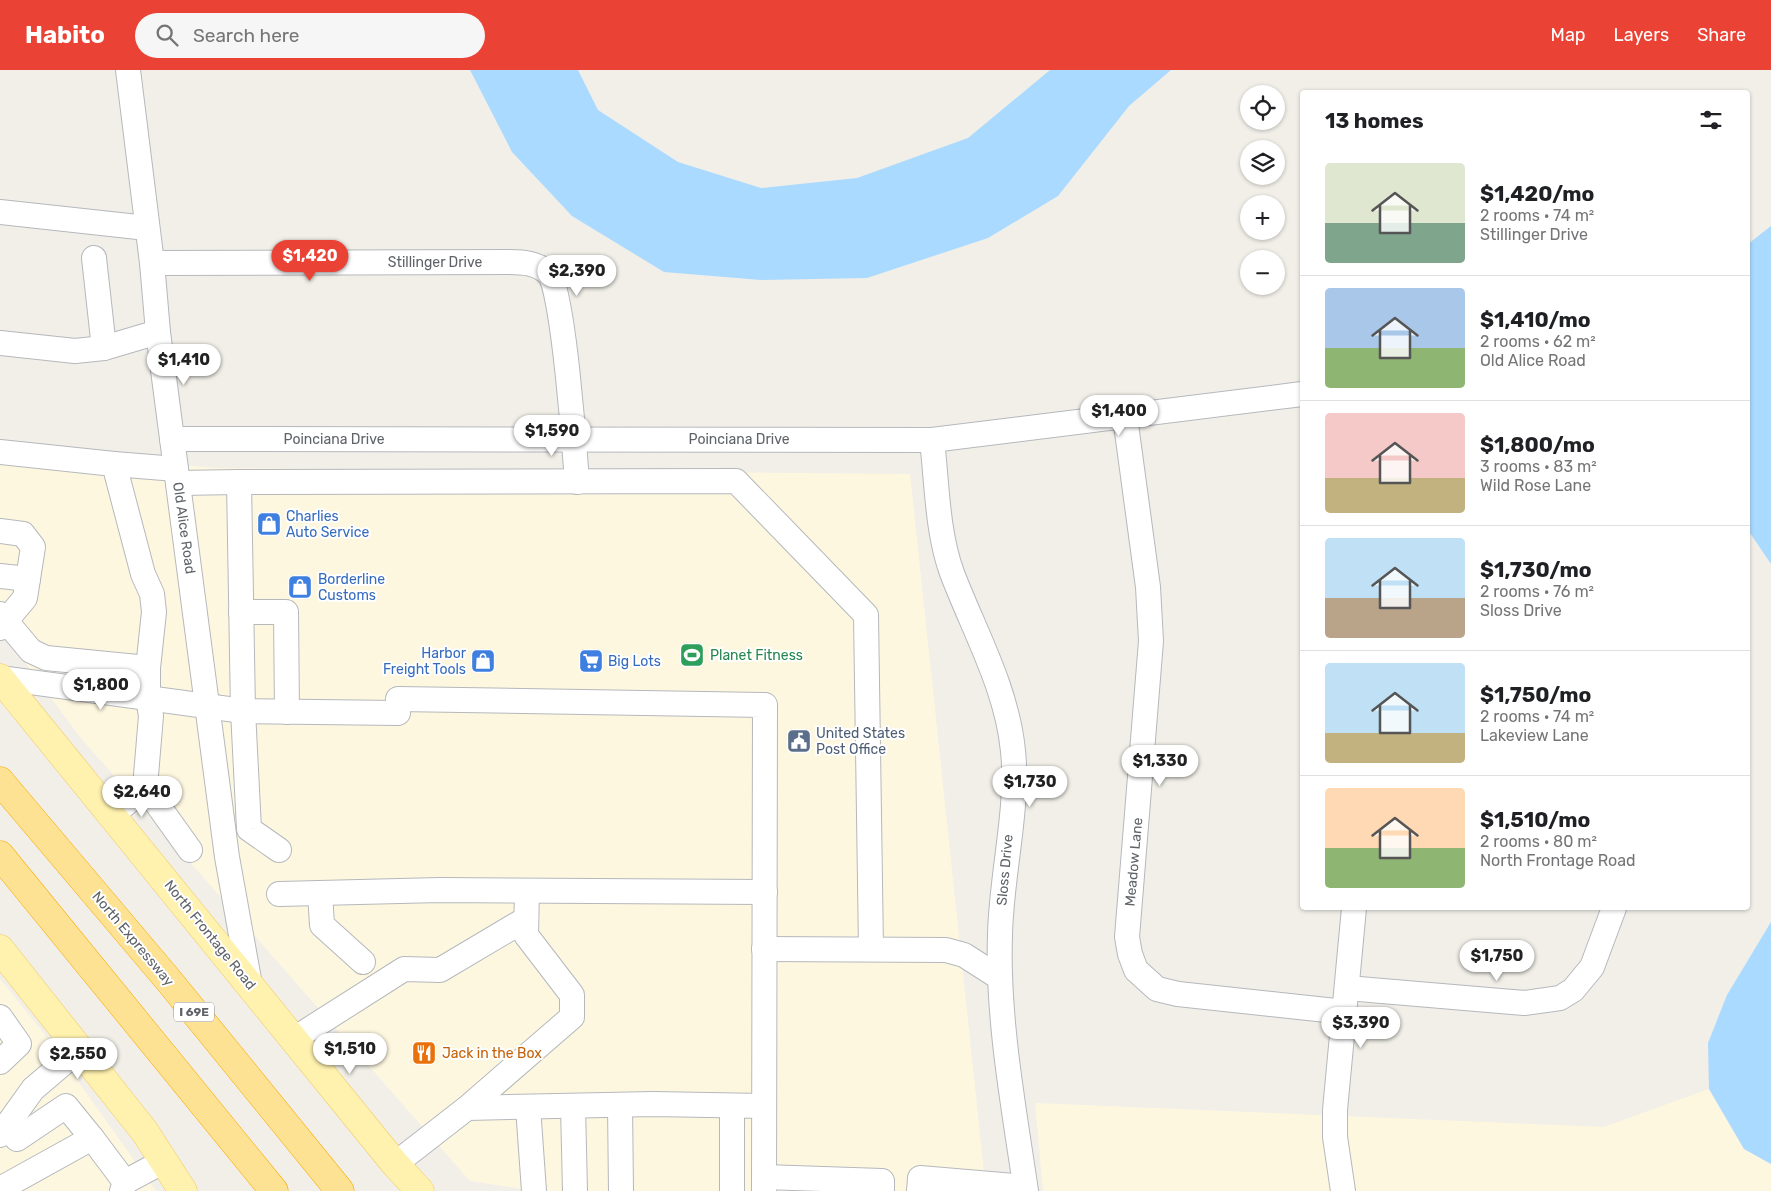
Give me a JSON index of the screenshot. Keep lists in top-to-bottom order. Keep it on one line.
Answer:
{"streets":{"highway":["North Expressway","I 69E"],"main road":["North Frontage Road"],"street":["Stillinger Drive","Poinciana Drive","Old Alice Road","Meadow Lane","Sloss Drive"]},"crossings":[["Stillinger Drive","Poinciana Drive"],["Stillinger Drive","Old Alice Road"],["Poinciana Drive","Old Alice Road"],["Poinciana Drive","Meadow Lane"],["Poinciana Drive","Sloss Drive"],["Old Alice Road","North Frontage Road"]],"places":{"shop":["Charlies Auto Service","Borderline Customs","Harbor Freight Tools"],"sports":["Planet Fitness"],"supermarket":["Big Lots"],"public building":["United States Post Office"],"restaurant":["Jack in the Box"]},"page":{"header":"Habito","search":"Search here","nav":["Map","Layers","Share"],"map_buttons":["+","−"],"heading":"13 homes","list":[{"name":"$1,420/mo","note":"2 rooms · 74 m² · Stillinger Drive"},{"name":"$1,410/mo","note":"2 rooms · 62 m² · Old Alice Road"},{"name":"$1,800/mo","note":"3 rooms · 83 m² · Wild Rose Lane"},{"name":"$1,730/mo","note":"2 rooms · 76 m² · Sloss Drive"},{"name":"$1,750/mo","note":"2 rooms · 74 m² · Lakeview Lane"},{"name":"$1,510/mo","note":"2 rooms · 80 m² · North Frontage Road"}],"price":["$1,420","$2,390","$1,410","$1,400","$1,590","$1,800","$1,330","$1,730","$2,640","$1,750","$3,390","$1,510","$2,550"]}}
